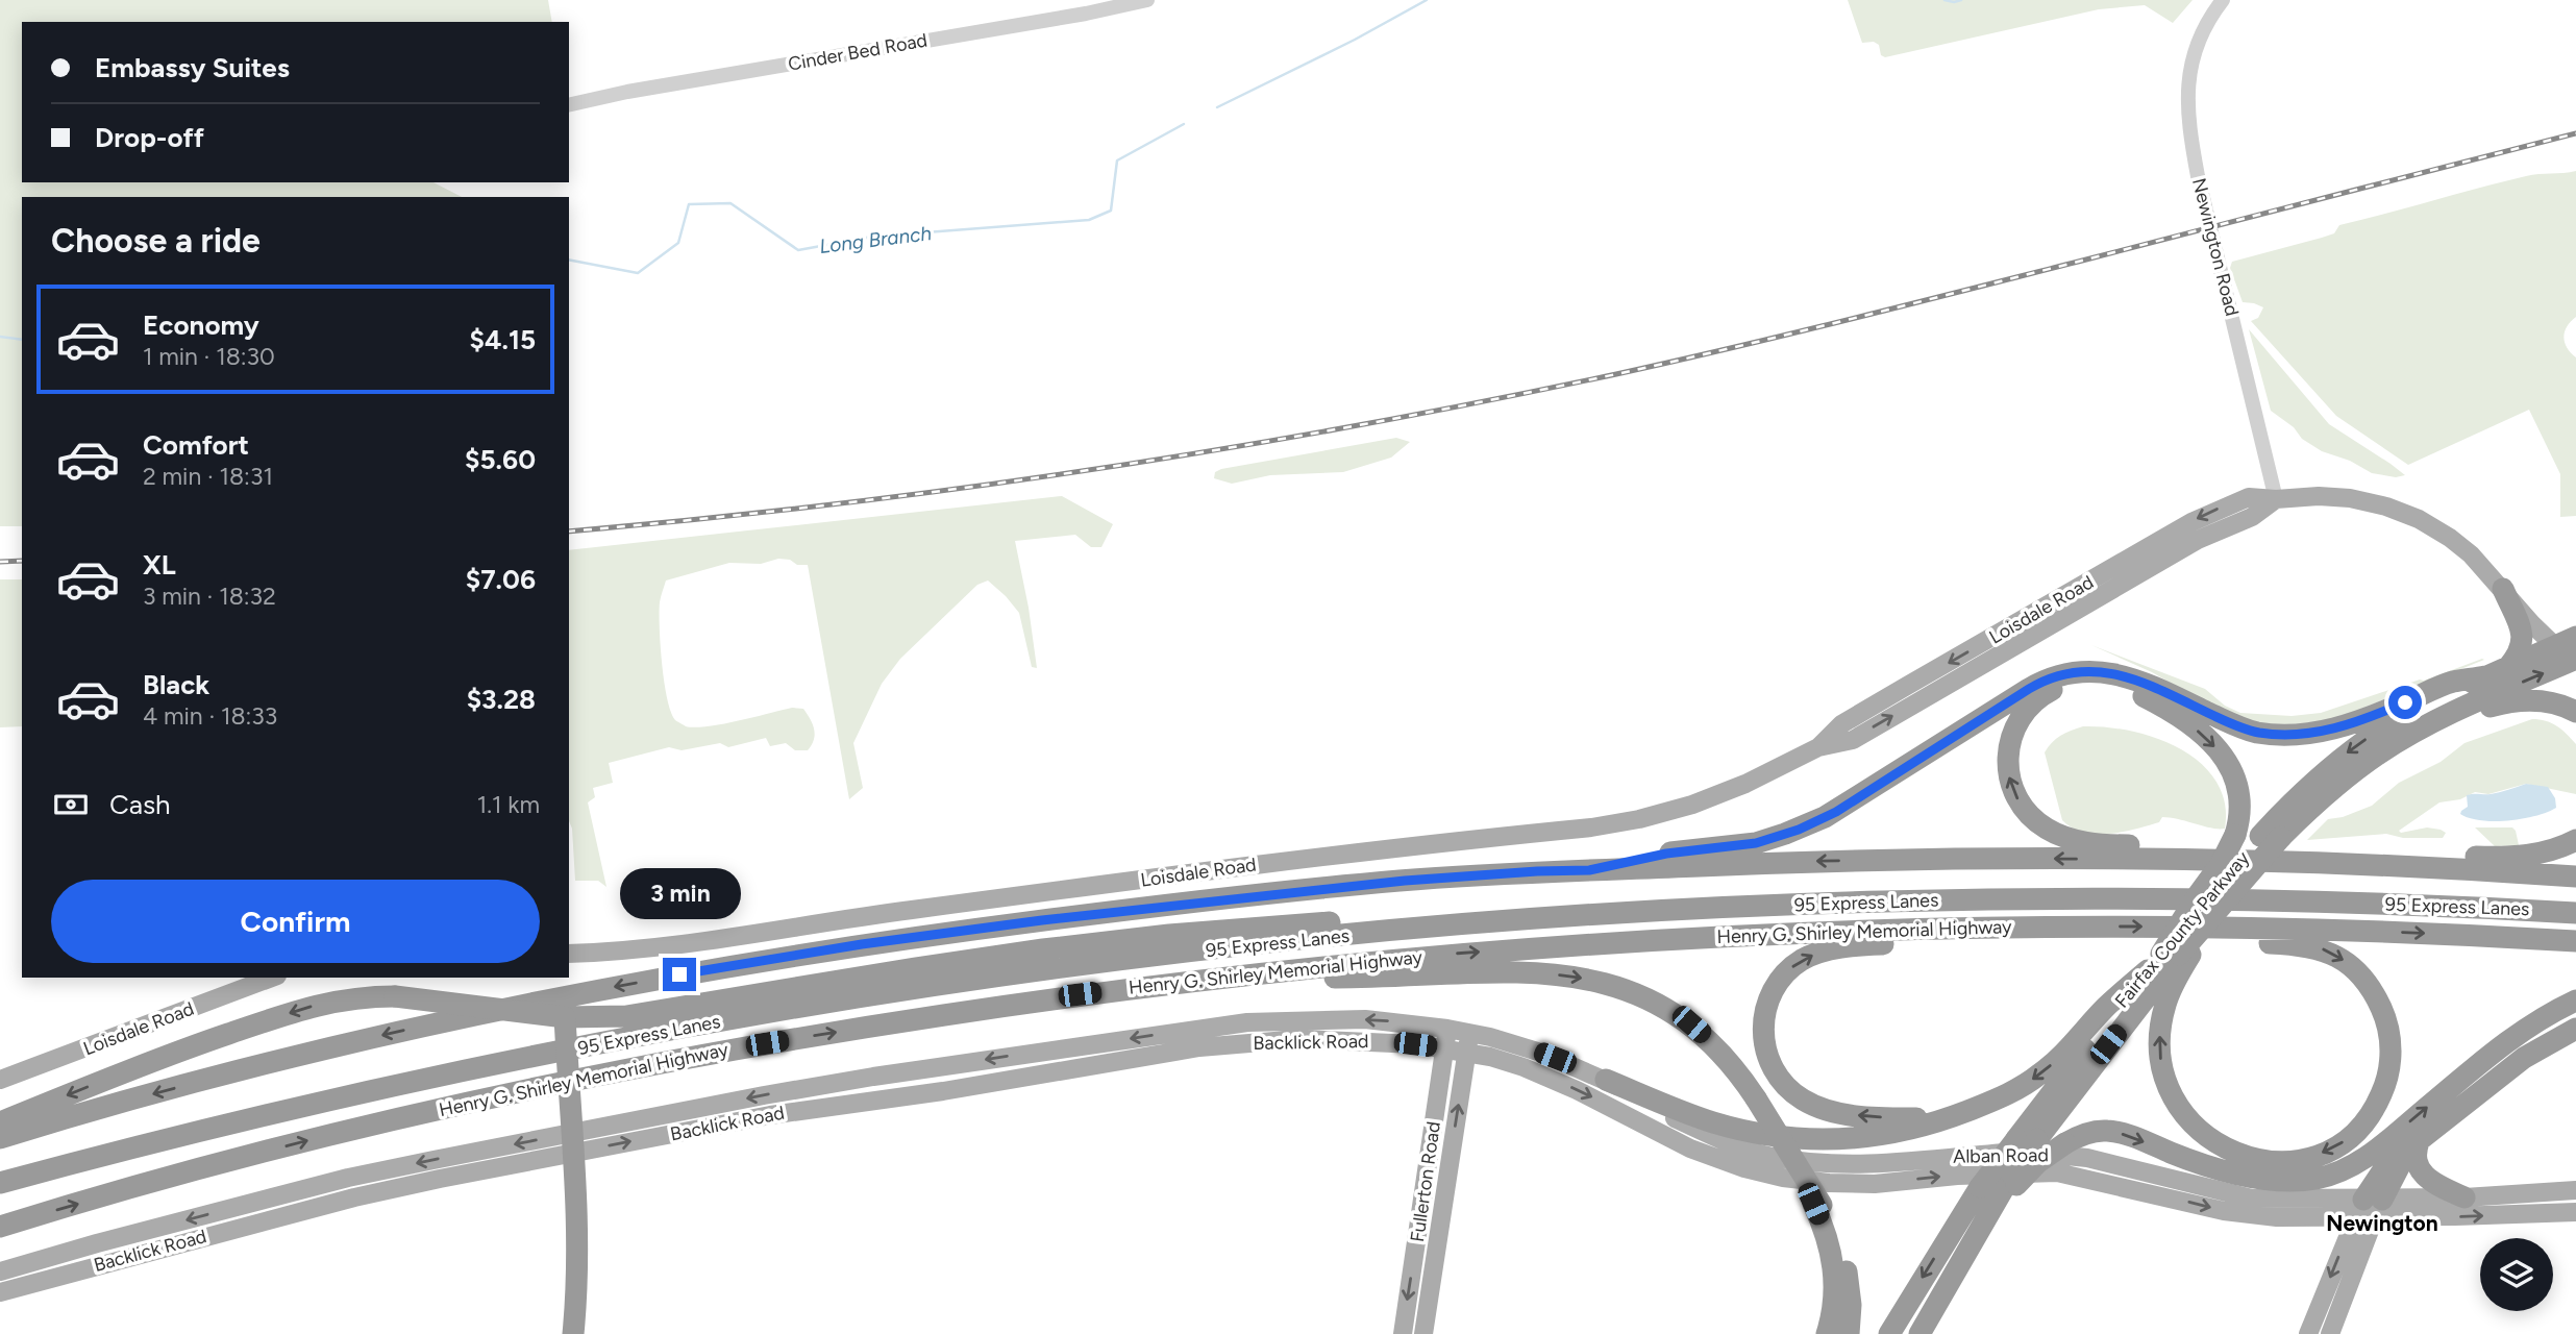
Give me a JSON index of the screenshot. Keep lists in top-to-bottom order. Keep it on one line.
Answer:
{"streets":{"highway":["95 Express Lanes","Fairfax County Parkway","Henry G. Shirley Memorial Highway"],"main road":["Loisdale Road","Backlick Road","Alban Road","Fullerton Road"],"street":["Cinder Bed Road","Newington Road"]},"crossings":[["Newington Road","Loisdale Road"],["Loisdale Road","Fairfax County Parkway"],["Fairfax County Parkway","Alban Road"],["Backlick Road","Alban Road"],["Backlick Road","Fullerton Road"],["Alban Road","Fullerton Road"]],"districts":["Newington"],"water":["Long Branch"],"page":{"banner":["Embassy Suites","Drop-off"],"heading":"Choose a ride","list":[{"name":"Economy","note":"1 min · 18:30","value":"$4.15"},{"name":"Comfort","note":"2 min · 18:31","value":"$5.60"},{"name":"XL","note":"3 min · 18:32","value":"$7.06"},{"name":"Black","note":"4 min · 18:33","value":"$3.28"}],"pay":["Cash","1.1 km"],"buttons":"Confirm","bubble":"3 min"}}
